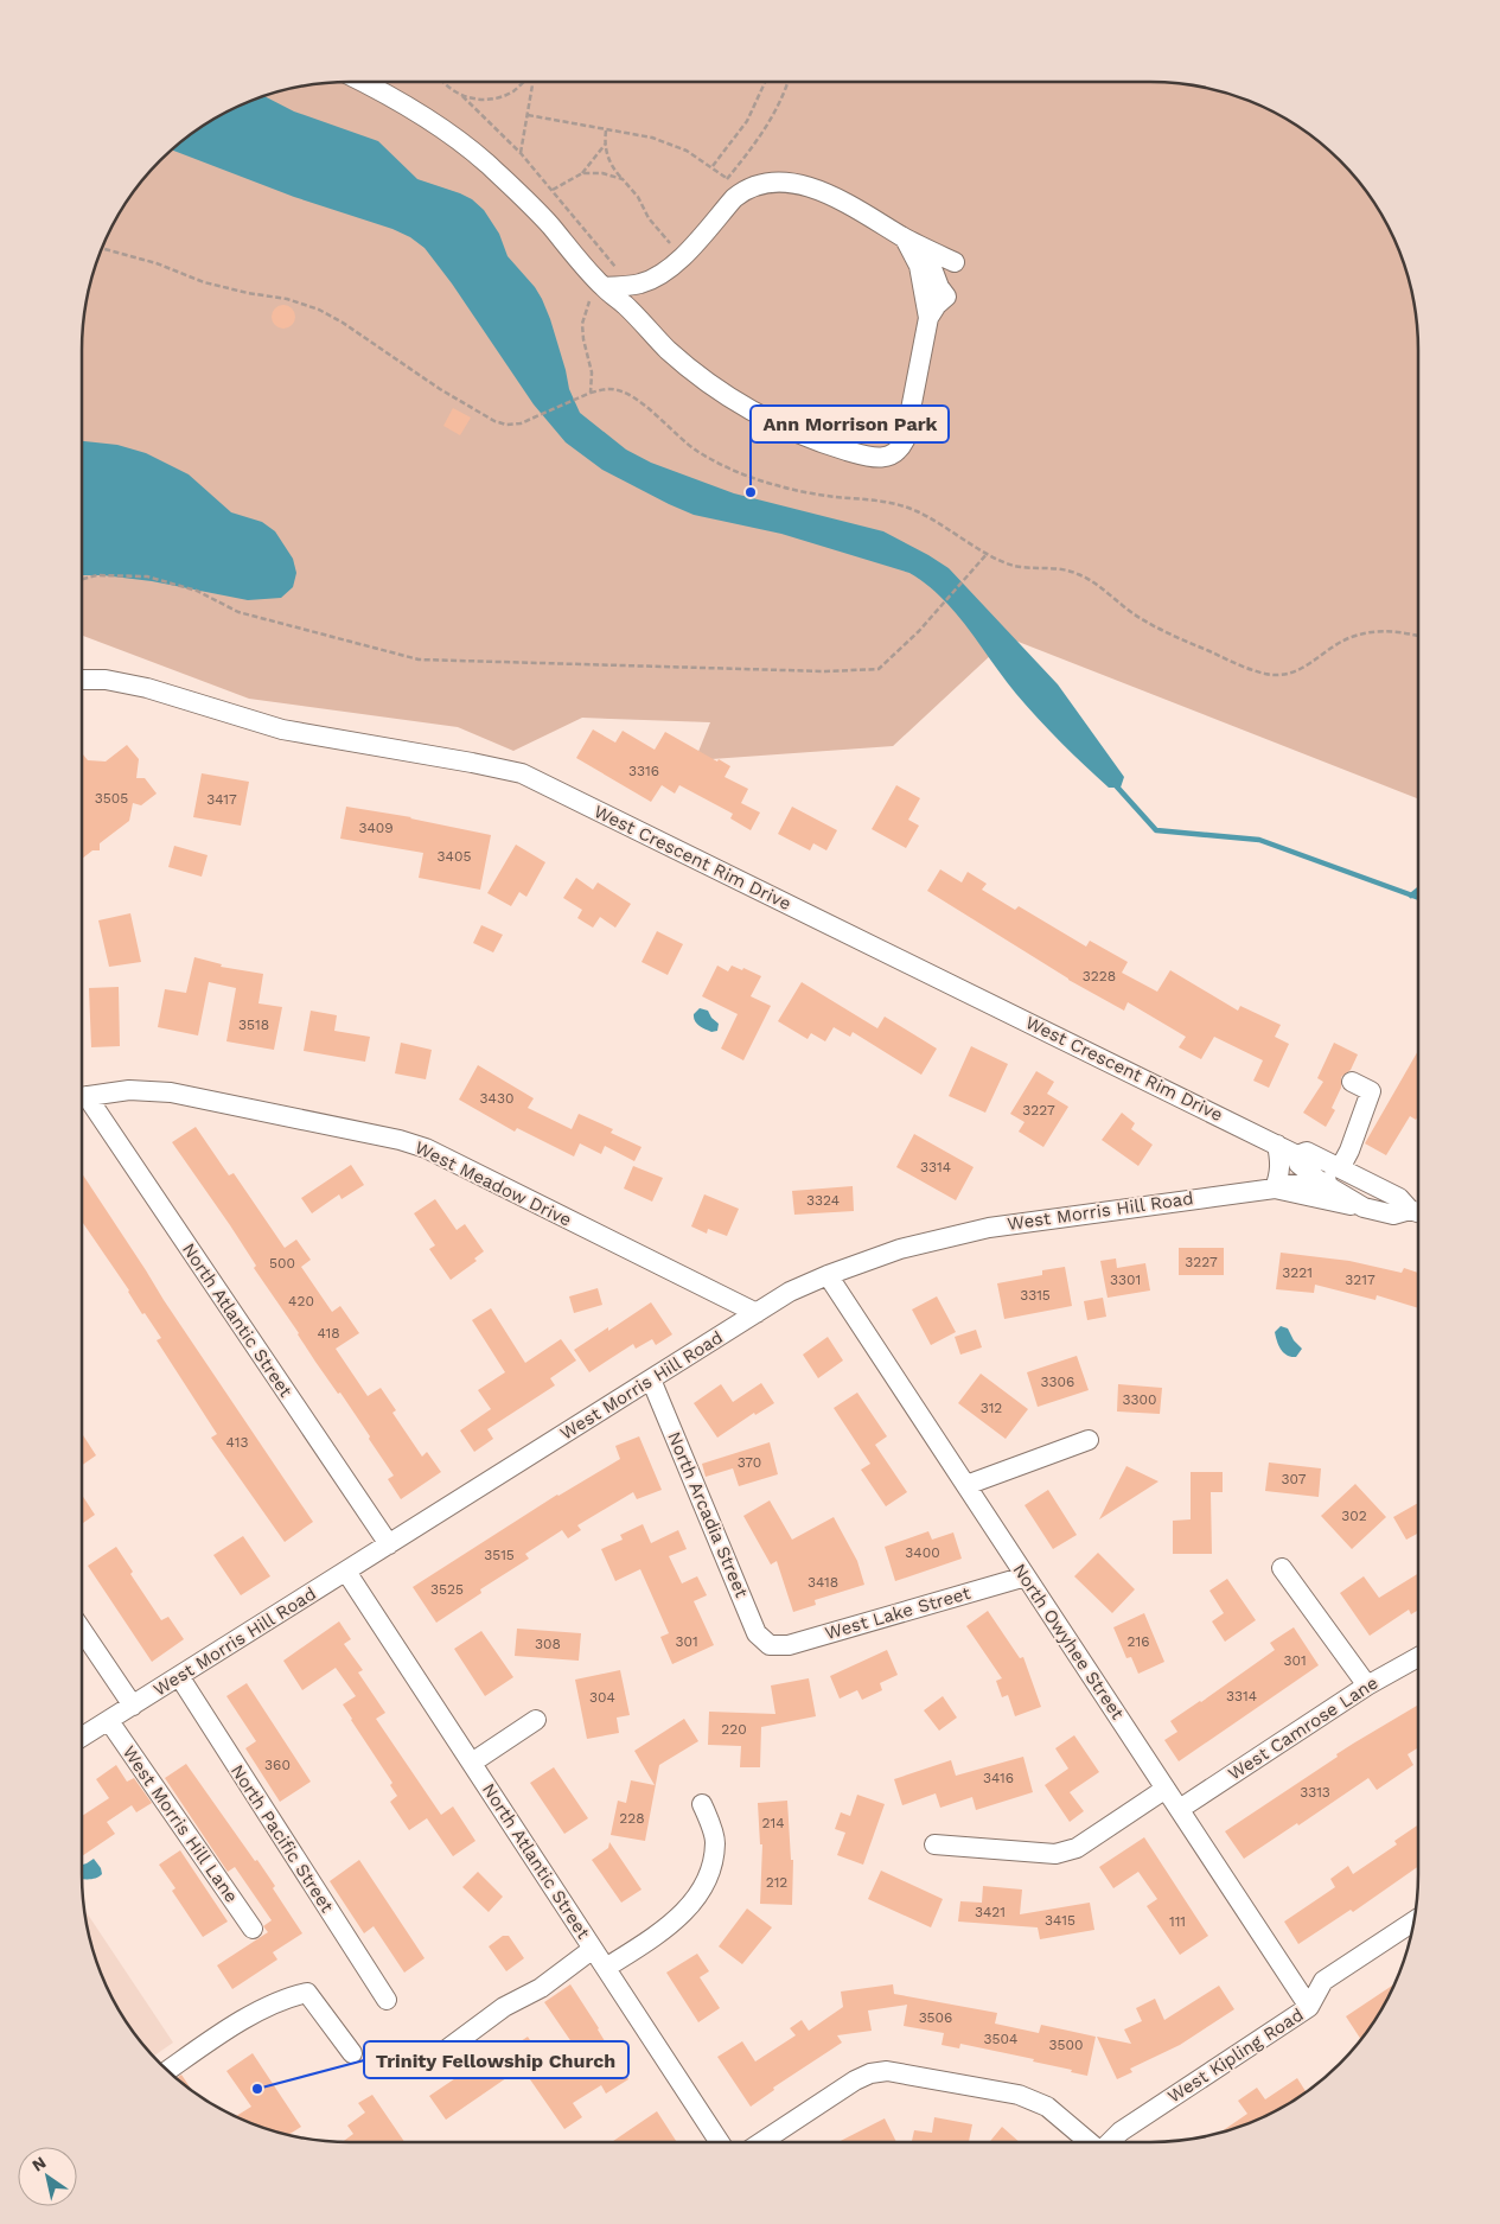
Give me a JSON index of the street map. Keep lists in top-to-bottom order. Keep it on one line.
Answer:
{"streets":{"street":["West Crescent Rim Drive","West Meadow Drive","West Morris Hill Road","North Atlantic Street","North Arcadia Street","West Lake Street","North Owyhee Street","West Camrose Lane","West Morris Hill Lane","North Pacific Street","West Kipling Road"]},"crossings":[["West Crescent Rim Drive","West Morris Hill Road"],["West Meadow Drive","West Morris Hill Road"],["West Morris Hill Road","North Atlantic Street"],["West Morris Hill Road","North Arcadia Street"],["West Morris Hill Road","North Owyhee Street"],["West Morris Hill Road","West Morris Hill Lane"],["West Morris Hill Road","North Pacific Street"],["North Arcadia Street","West Lake Street"],["West Lake Street","North Owyhee Street"],["North Owyhee Street","West Camrose Lane"],["North Owyhee Street","West Kipling Road"]],"places":["Ann Morrison Park","Trinity Fellowship Church"],"house_numbers":["3316","3505","3417","3409","3405","3228","3518","3430","3227","3314","3324","3227","500","3221","3301","3217","3315","420","418","3306","3300","312","413","370","307","302","3400","3515","3418","3525","301","216","308","301","3314","304","220","360","3416","3313","228","214","212","3421","3415","111","3506","3504","3500"],"north":"top left"}
